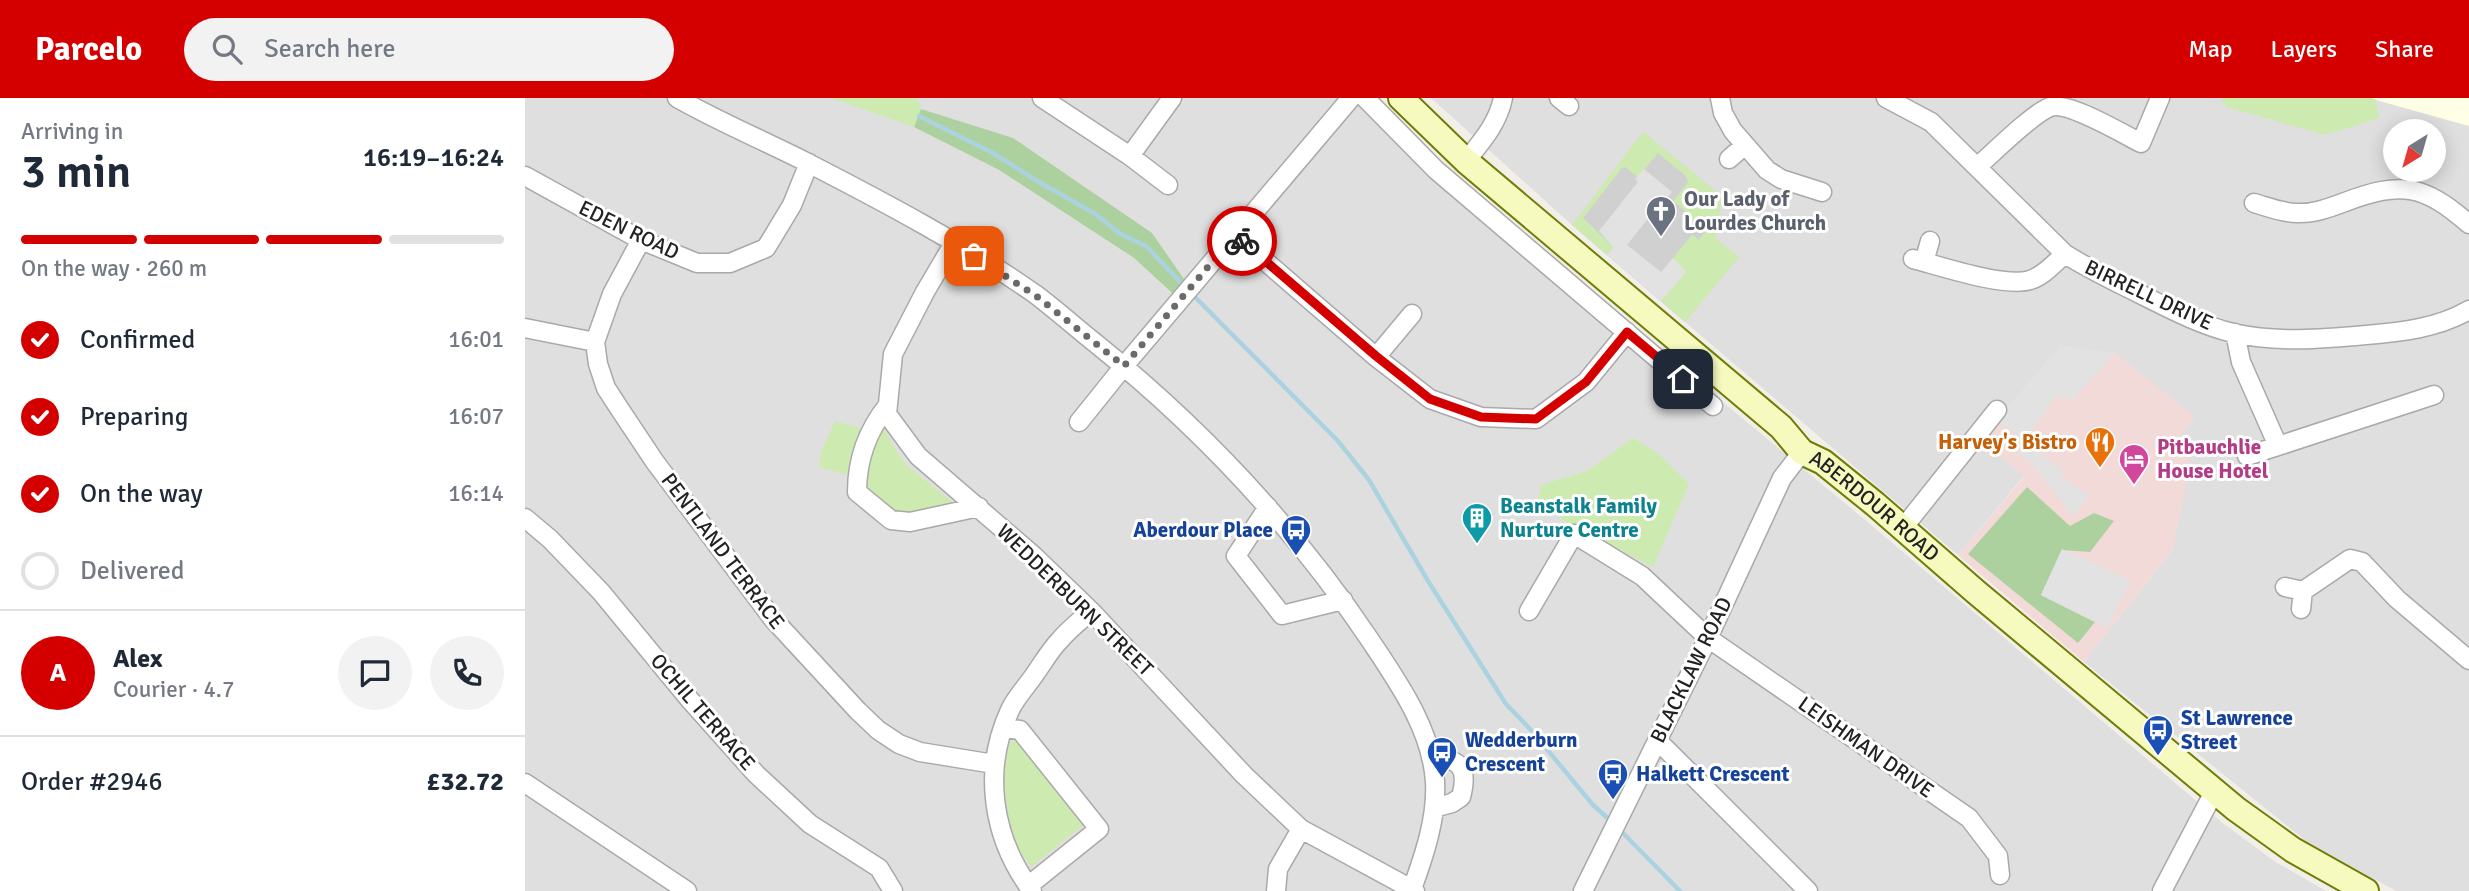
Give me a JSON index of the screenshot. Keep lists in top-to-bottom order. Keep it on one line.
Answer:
{"streets":{"main road":["ABERDOUR ROAD"],"street":["EDEN ROAD","BIRRELL DRIVE","PENTLAND TERRACE","WEDDERBURN STREET","BLACKLAW ROAD","OCHIL TERRACE","LEISHMAN DRIVE"]},"crossings":[["ABERDOUR ROAD","BLACKLAW ROAD"],["BLACKLAW ROAD","LEISHMAN DRIVE"]],"places":{"church":["Our Lady of Lourdes Church"],"restaurant":["Harvey's Bistro"],"hotel":["Pitbauchlie House Hotel"],"building":["Beanstalk Family Nurture Centre"],"bus stop":["Aberdour Place","St Lawrence Street","Wedderburn Crescent","Halkett Crescent"]},"north":"bottom left","page":{"header":"Parcelo","search":"Search here","nav":["Map","Layers","Share"],"heading":["3 min","Arriving in","16:19–16:24"],"panel":["Alex","Courier · 4.7","Order #2946","£32.72"],"bar":"On the way · 260 m","list":[["Confirmed","16:01"],["Preparing","16:07"],["On the way","16:14"],"Delivered"],"round":"A"}}
